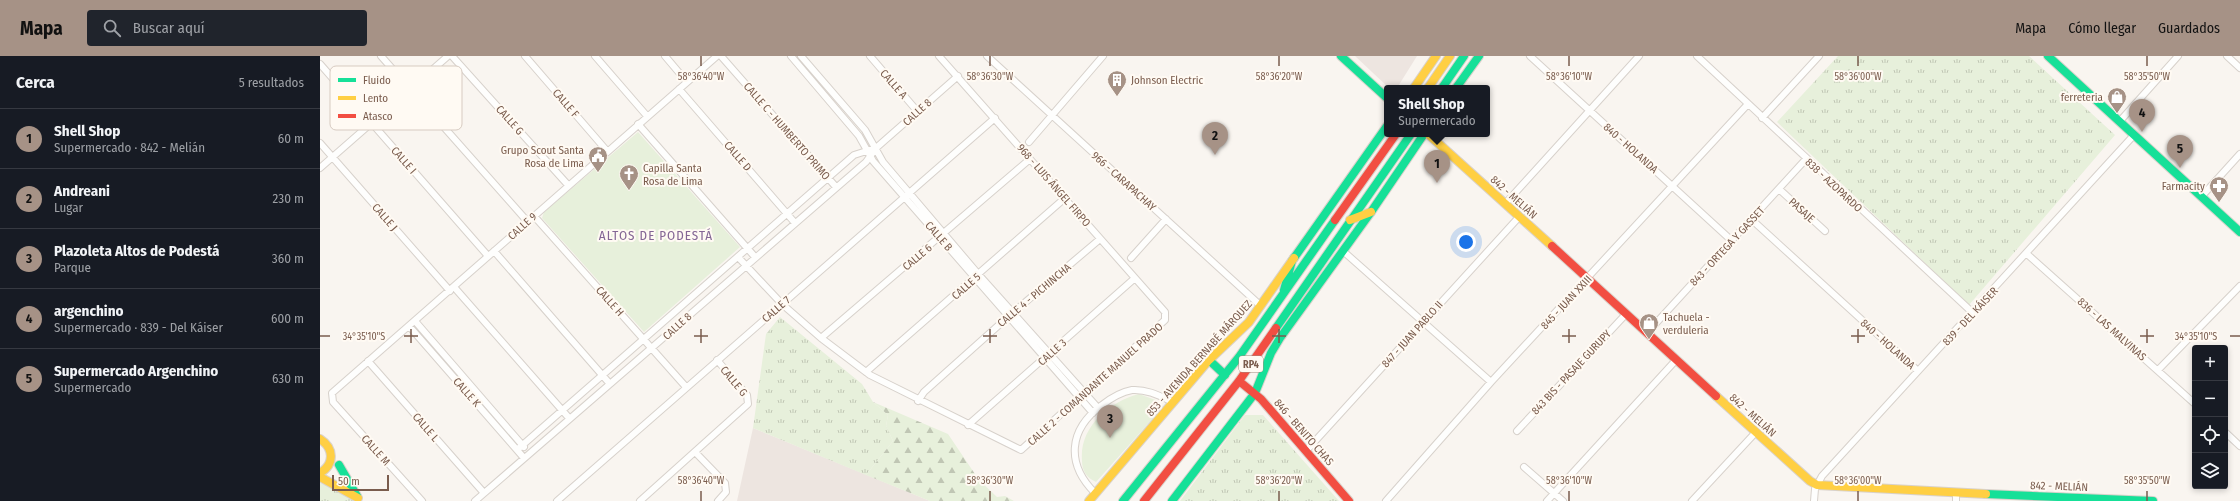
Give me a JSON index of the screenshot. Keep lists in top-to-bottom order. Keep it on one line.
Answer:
{"streets":{"street":["CALLE A","CALLE F","CALLE 8","CALLE G","CALLE C - HUMBERTO PRIMO","840 - HOLANDA","CALLE D","CALLE I","966 - CARAPACHAY","968 - LUIS ÁNGEL FIRPO","838 - AZOPARDO","842 - MELIÁN","PASAJE","CALLE J","CALLE 9","CALLE B","843 - ORTEGA Y GASSET","CALLE 6","CALLE 5","CALLE 4 - PICHINCHA","CALLE H","845 - JUAN XXIII","CALLE 7","839 - DEL KÁISER","836 - LAS MALVINAS","847 - JUAN PABLO II","CALLE 3","853 - AVENIDA BERNABÉ MÁRQUEZ","RP4","843 BIS - PASAJE GURUPY","CALLE 2 - COMANDANTE MANUEL PRADO","CALLE K","CALLE L","846 - BENITO CHAS","CALLE M"]},"crossings":[["CALLE A","CALLE 8"],["CALLE F","CALLE 9"],["CALLE 8","CALLE C - HUMBERTO PRIMO"],["CALLE 8","CALLE D"],["CALLE 8","968 - LUIS ÁNGEL FIRPO"],["CALLE 8","CALLE J"],["CALLE 8","CALLE B"],["CALLE 8","CALLE H"],["CALLE 8","CALLE K"],["CALLE 8","CALLE L"],["CALLE G","CALLE 9"],["CALLE G","CALLE 7"],["840 - HOLANDA","843 - ORTEGA Y GASSET"],["840 - HOLANDA","845 - JUAN XXIII"],["840 - HOLANDA","839 - DEL KÁISER"],["CALLE D","CALLE 9"],["CALLE I","CALLE 9"],["966 - CARAPACHAY","853 - AVENIDA BERNABÉ MÁRQUEZ"],["968 - LUIS ÁNGEL FIRPO","CALLE 6"],["968 - LUIS ÁNGEL FIRPO","CALLE 5"],["968 - LUIS ÁNGEL FIRPO","CALLE 4 - PICHINCHA"],["968 - LUIS ÁNGEL FIRPO","CALLE 7"],["968 - LUIS ÁNGEL FIRPO","CALLE 3"],["968 - LUIS ÁNGEL FIRPO","CALLE 2 - COMANDANTE MANUEL PRADO"],["838 - AZOPARDO","843 - ORTEGA Y GASSET"],["838 - AZOPARDO","845 - JUAN XXIII"],["838 - AZOPARDO","839 - DEL KÁISER"],["842 - MELIÁN","843 - ORTEGA Y GASSET"],["842 - MELIÁN","845 - JUAN XXIII"],["842 - MELIÁN","839 - DEL KÁISER"],["842 - MELIÁN","847 - JUAN PABLO II"],["842 - MELIÁN","843 BIS - PASAJE GURUPY"],["PASAJE","843 - ORTEGA Y GASSET"],["CALLE J","CALLE 9"],["CALLE 9","CALLE H"],["CALLE 9","CALLE K"],["CALLE 9","CALLE L"],["CALLE 9","CALLE M"],["CALLE B","CALLE 6"],["CALLE B","CALLE 5"],["CALLE B","CALLE 4 - PICHINCHA"],["CALLE B","CALLE 7"],["CALLE B","CALLE 3"],["CALLE B","CALLE 2 - COMANDANTE MANUEL PRADO"],["CALLE H","CALLE 7"],["839 - DEL KÁISER","836 - LAS MALVINAS"],["847 - JUAN PABLO II","846 - BENITO CHAS"],["CALLE 3","CALLE 2 - COMANDANTE MANUEL PRADO"],["RP4","846 - BENITO CHAS"]],"districts":["ALTOS DE PODESTÁ"],"places":{"building":["Johnson Electric"],"shop":["ferreteria","Tachuela - verduleria"],"public building":["Grupo Scout Santa Rosa de Lima"],"church":["Capilla Santa Rosa de Lima"],"pharmacy":["Farmacity"]},"legend":["Fluido","Lento","Atasco"],"scale_bar":"50 m","page":{"header":"Mapa","search":"Buscar aquí","nav":["Mapa","Cómo llegar","Guardados"],"heading":["Cerca","5 resultados"],"popup":["Shell Shop","Supermercado"],"pins":["4","2","5","1","3"],"list":[{"mark":"1","name":"Shell Shop","note":"Supermercado · 842 - Melián","value":"60 m"},{"mark":"2","name":"Andreani","note":"Lugar","value":"230 m"},{"mark":"3","name":"Plazoleta Altos de Podestá","note":"Parque","value":"360 m"},{"mark":"4","name":"argenchino","note":"Supermercado · 839 - Del Káiser","value":"600 m"},{"mark":"5","name":"Supermercado Argenchino","note":"Supermercado","value":"630 m"}],"map_buttons":["+","−"],"scale":"50 m"},"coordinates":["58°36'40\"W","58°36'30\"W","58°36'20\"W","58°36'10\"W","58°36'00\"W","58°35'50\"W","34°35'10\"S"]}
